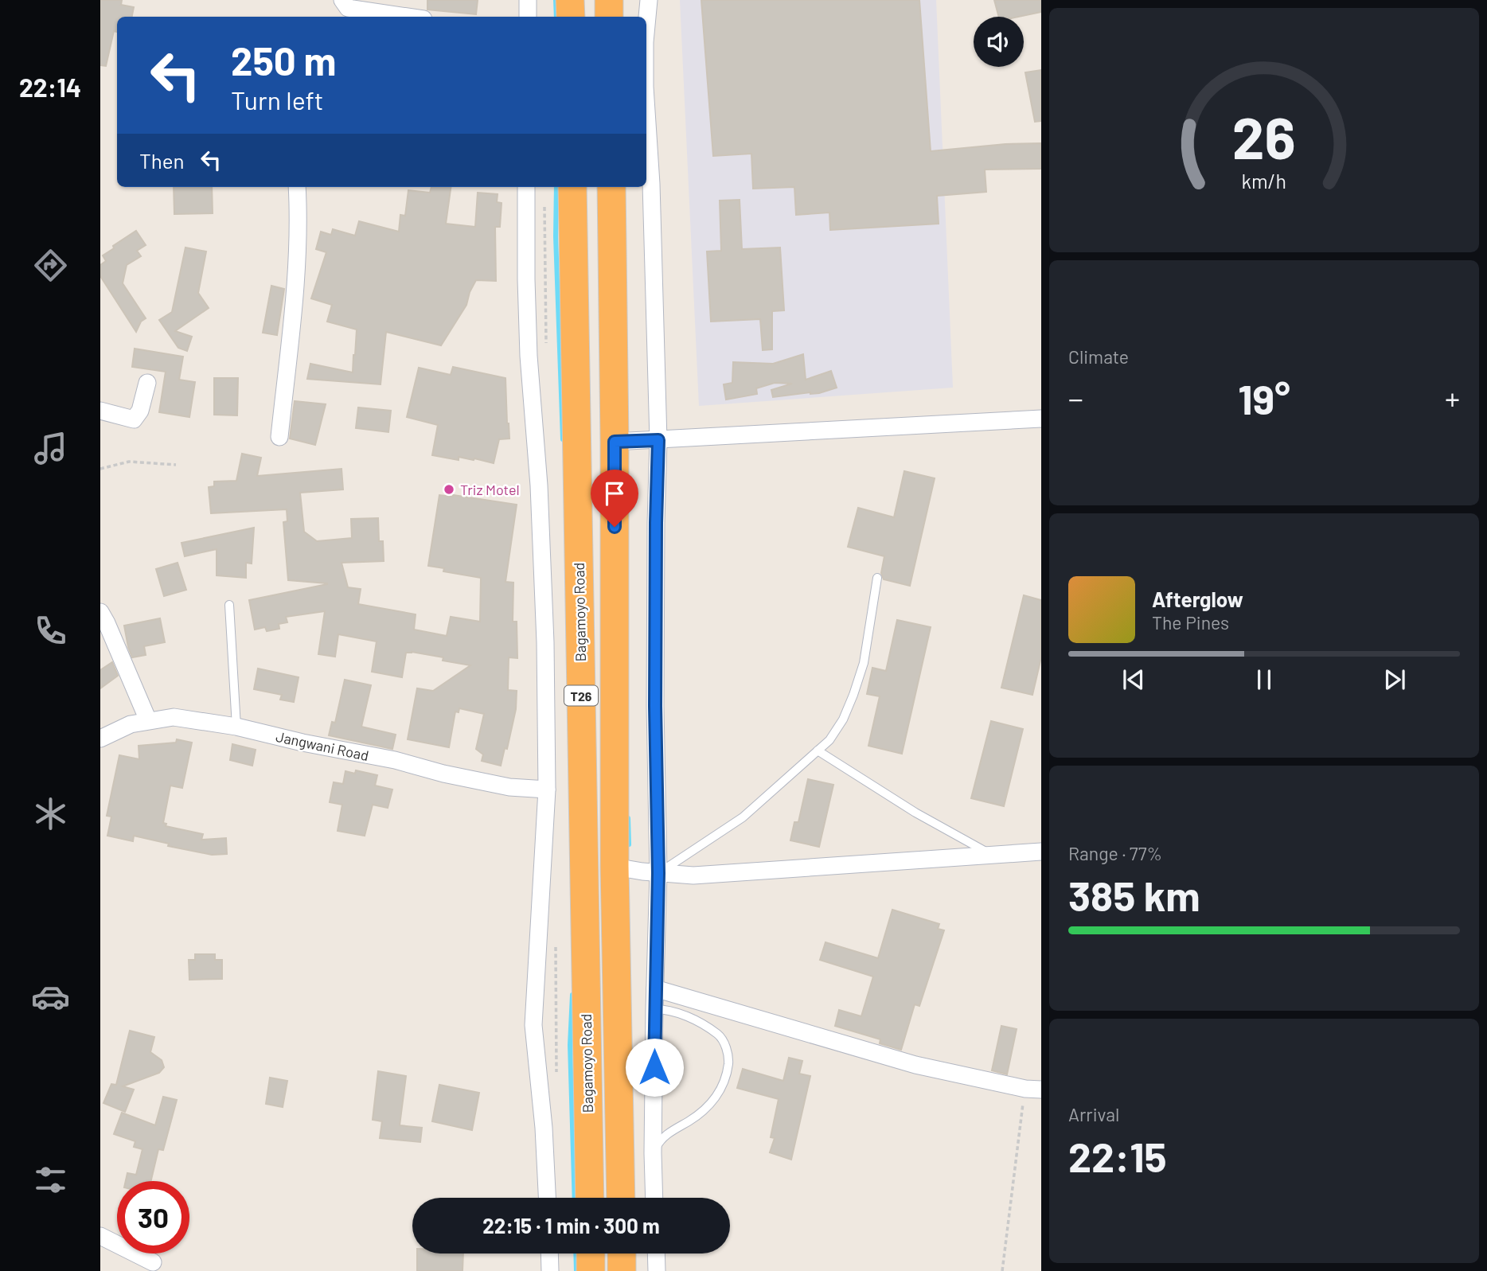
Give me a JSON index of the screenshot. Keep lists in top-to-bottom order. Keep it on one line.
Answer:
{"streets":{"highway":["Bagamoyo Road","T26"],"street":["Jangwani Road"]},"places":["Triz Motel"],"page":{"tabs":"22:14","turn":["250 m","Turn left"],"then":"Then","tile":["Climate",["Range · 77%","385 km"],["Arrival","22:15"]],"heat":["−","19°","+"],"song":["Afterglow","The Pines"],"limit":"30","trip":"22:15 · 1 min · 300 m","gauge":["26","km/h"]}}
